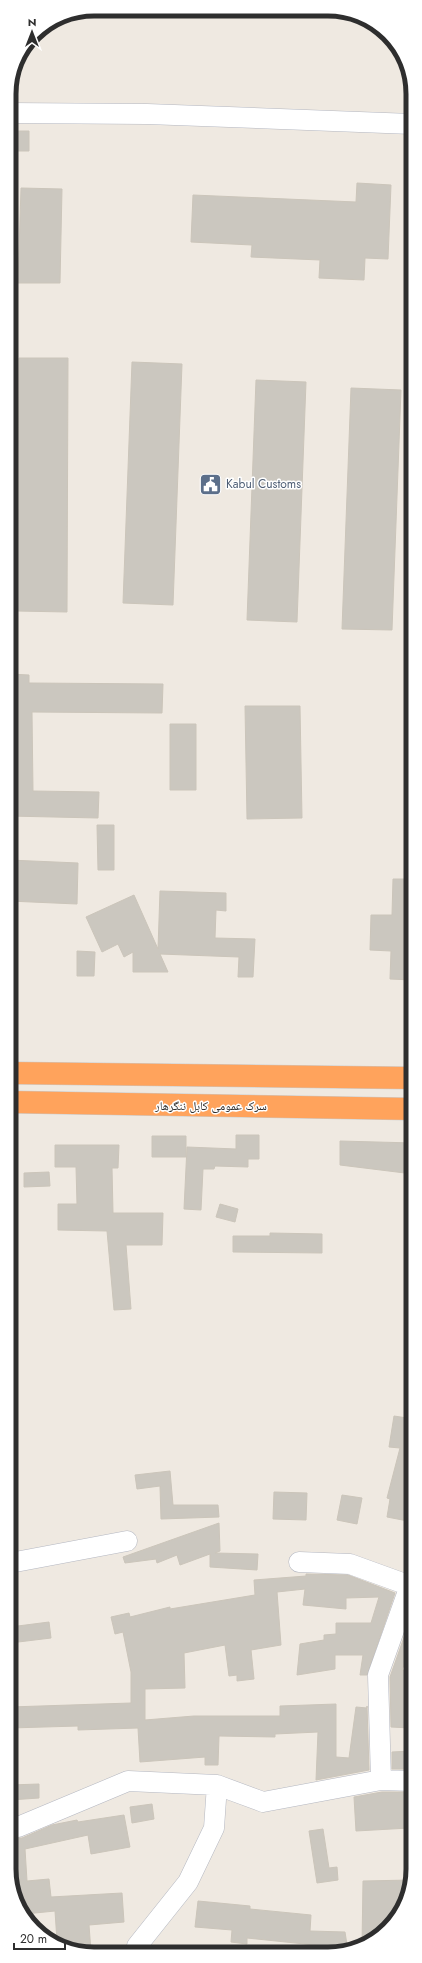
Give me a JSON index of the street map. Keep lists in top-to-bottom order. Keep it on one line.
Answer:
{"streets":{"highway":["سرک عمومی کابل ننگرهار"]},"places":{"public building":["Kabul Customs"]},"scale_bar":"20 m","north":"top"}
